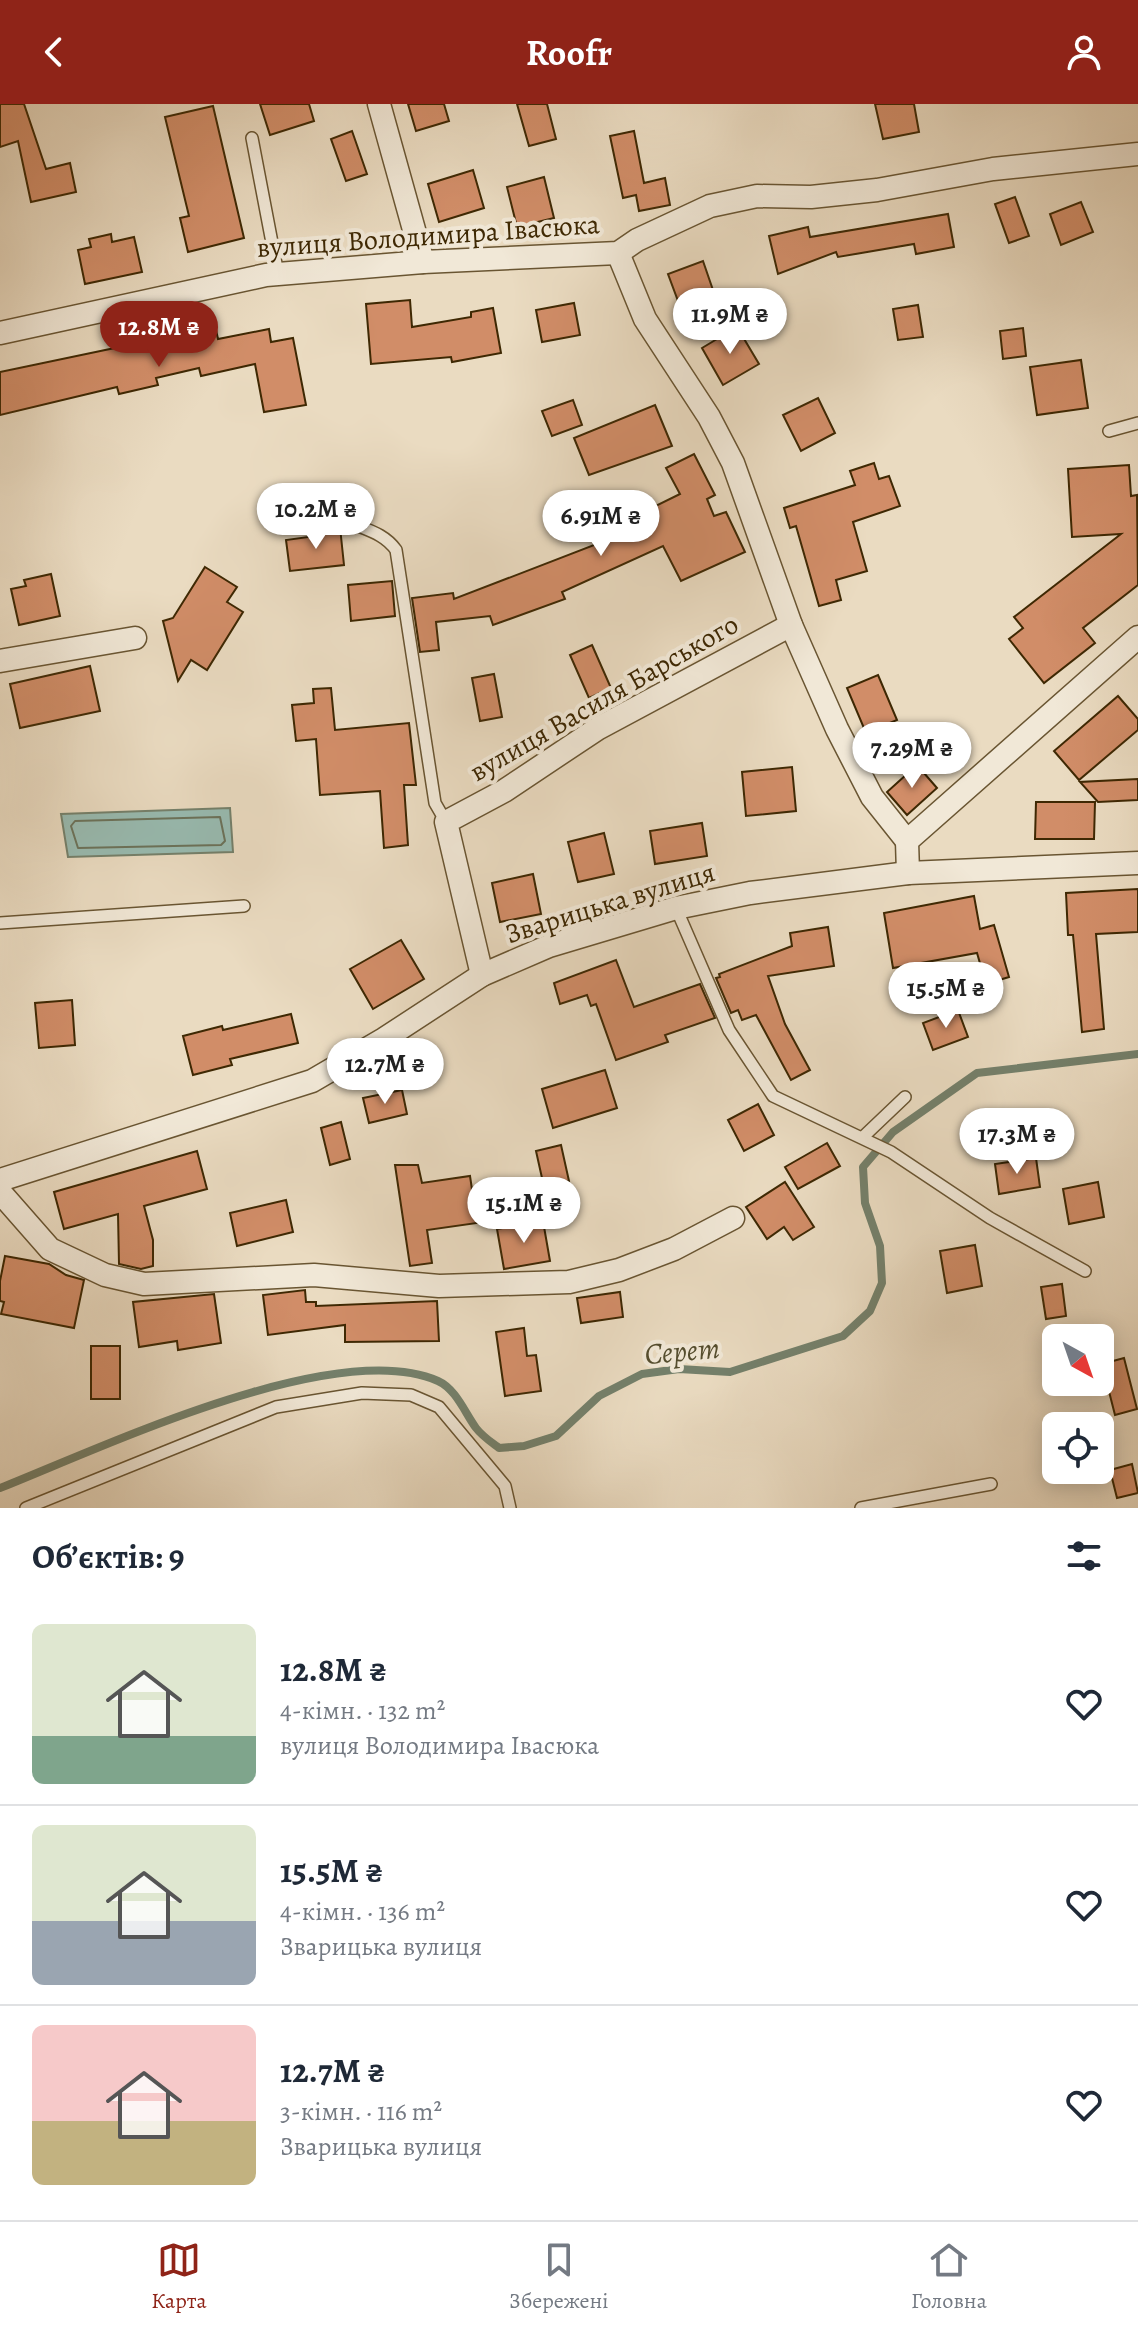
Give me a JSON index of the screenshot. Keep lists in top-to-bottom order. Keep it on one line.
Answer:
{"streets":{"street":["вулиця Володимира Івасюка","вулиця Василя Барського","Зварицька вулиця"]},"crossings":[["вулиця Василя Барського","Зварицька вулиця"]],"water":["Серет"],"north":"bottom right","page":{"header":"Roofr","price":["11.9M ₴","12.8M ₴","10.2M ₴","6.91M ₴","7.29M ₴","15.5M ₴","12.7M ₴","17.3M ₴","15.1M ₴"],"heading":"Об’єктів: 9","list":[{"name":"12.8M ₴","note":"4-кімн. · 132 m² · вулиця Володимира Івасюка"},{"name":"15.5M ₴","note":"4-кімн. · 136 m² · Зварицька вулиця"},{"name":"12.7M ₴","note":"3-кімн. · 116 m² · Зварицька вулиця"}],"tabs":["Карта","Збережені","Головна"]}}
